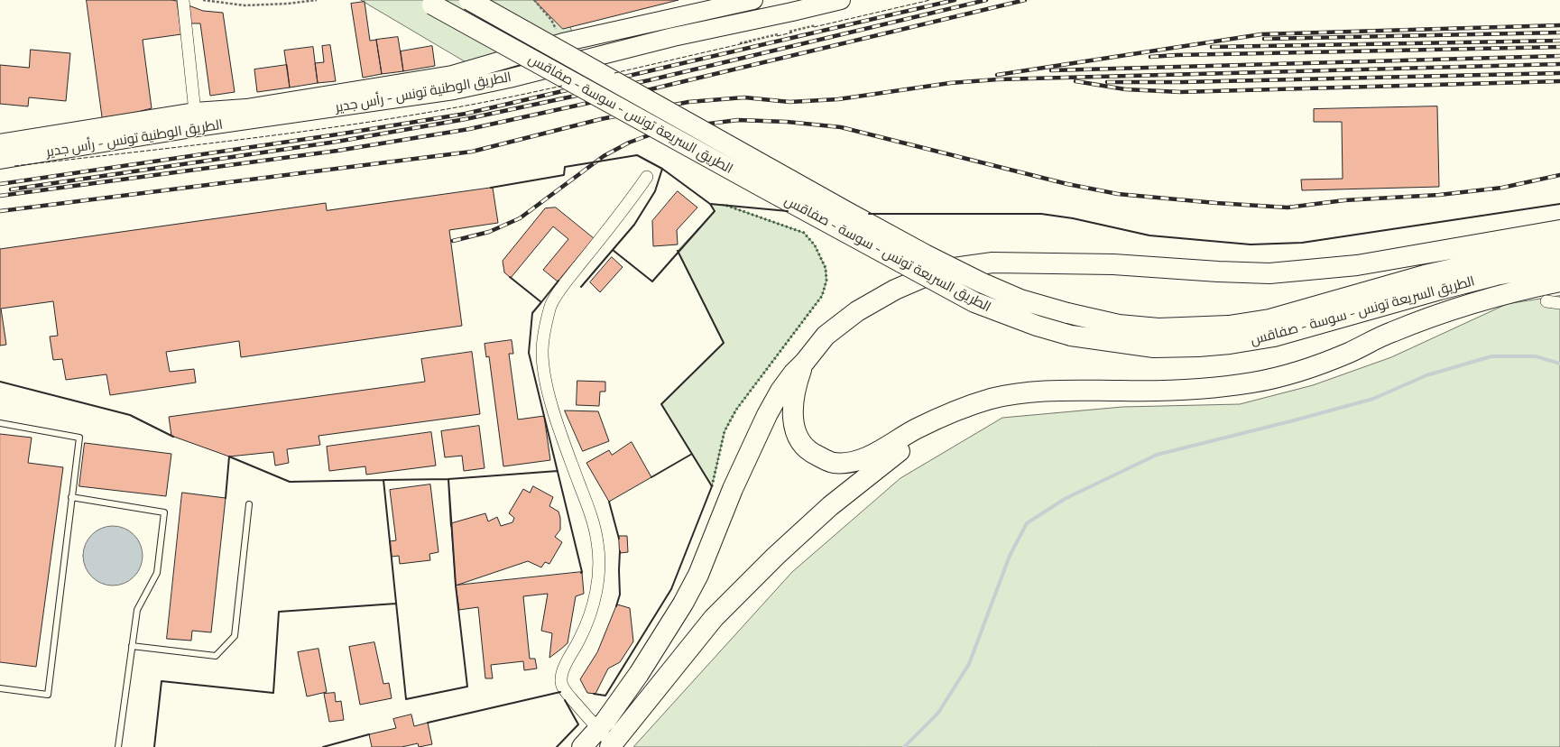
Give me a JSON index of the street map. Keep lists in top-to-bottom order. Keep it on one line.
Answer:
{"streets":{"highway":["الطريق السريعة تونس - سوسة - صفاقس"],"main road":["الطريق الوطنية تونس - رأس جدير"]}}
